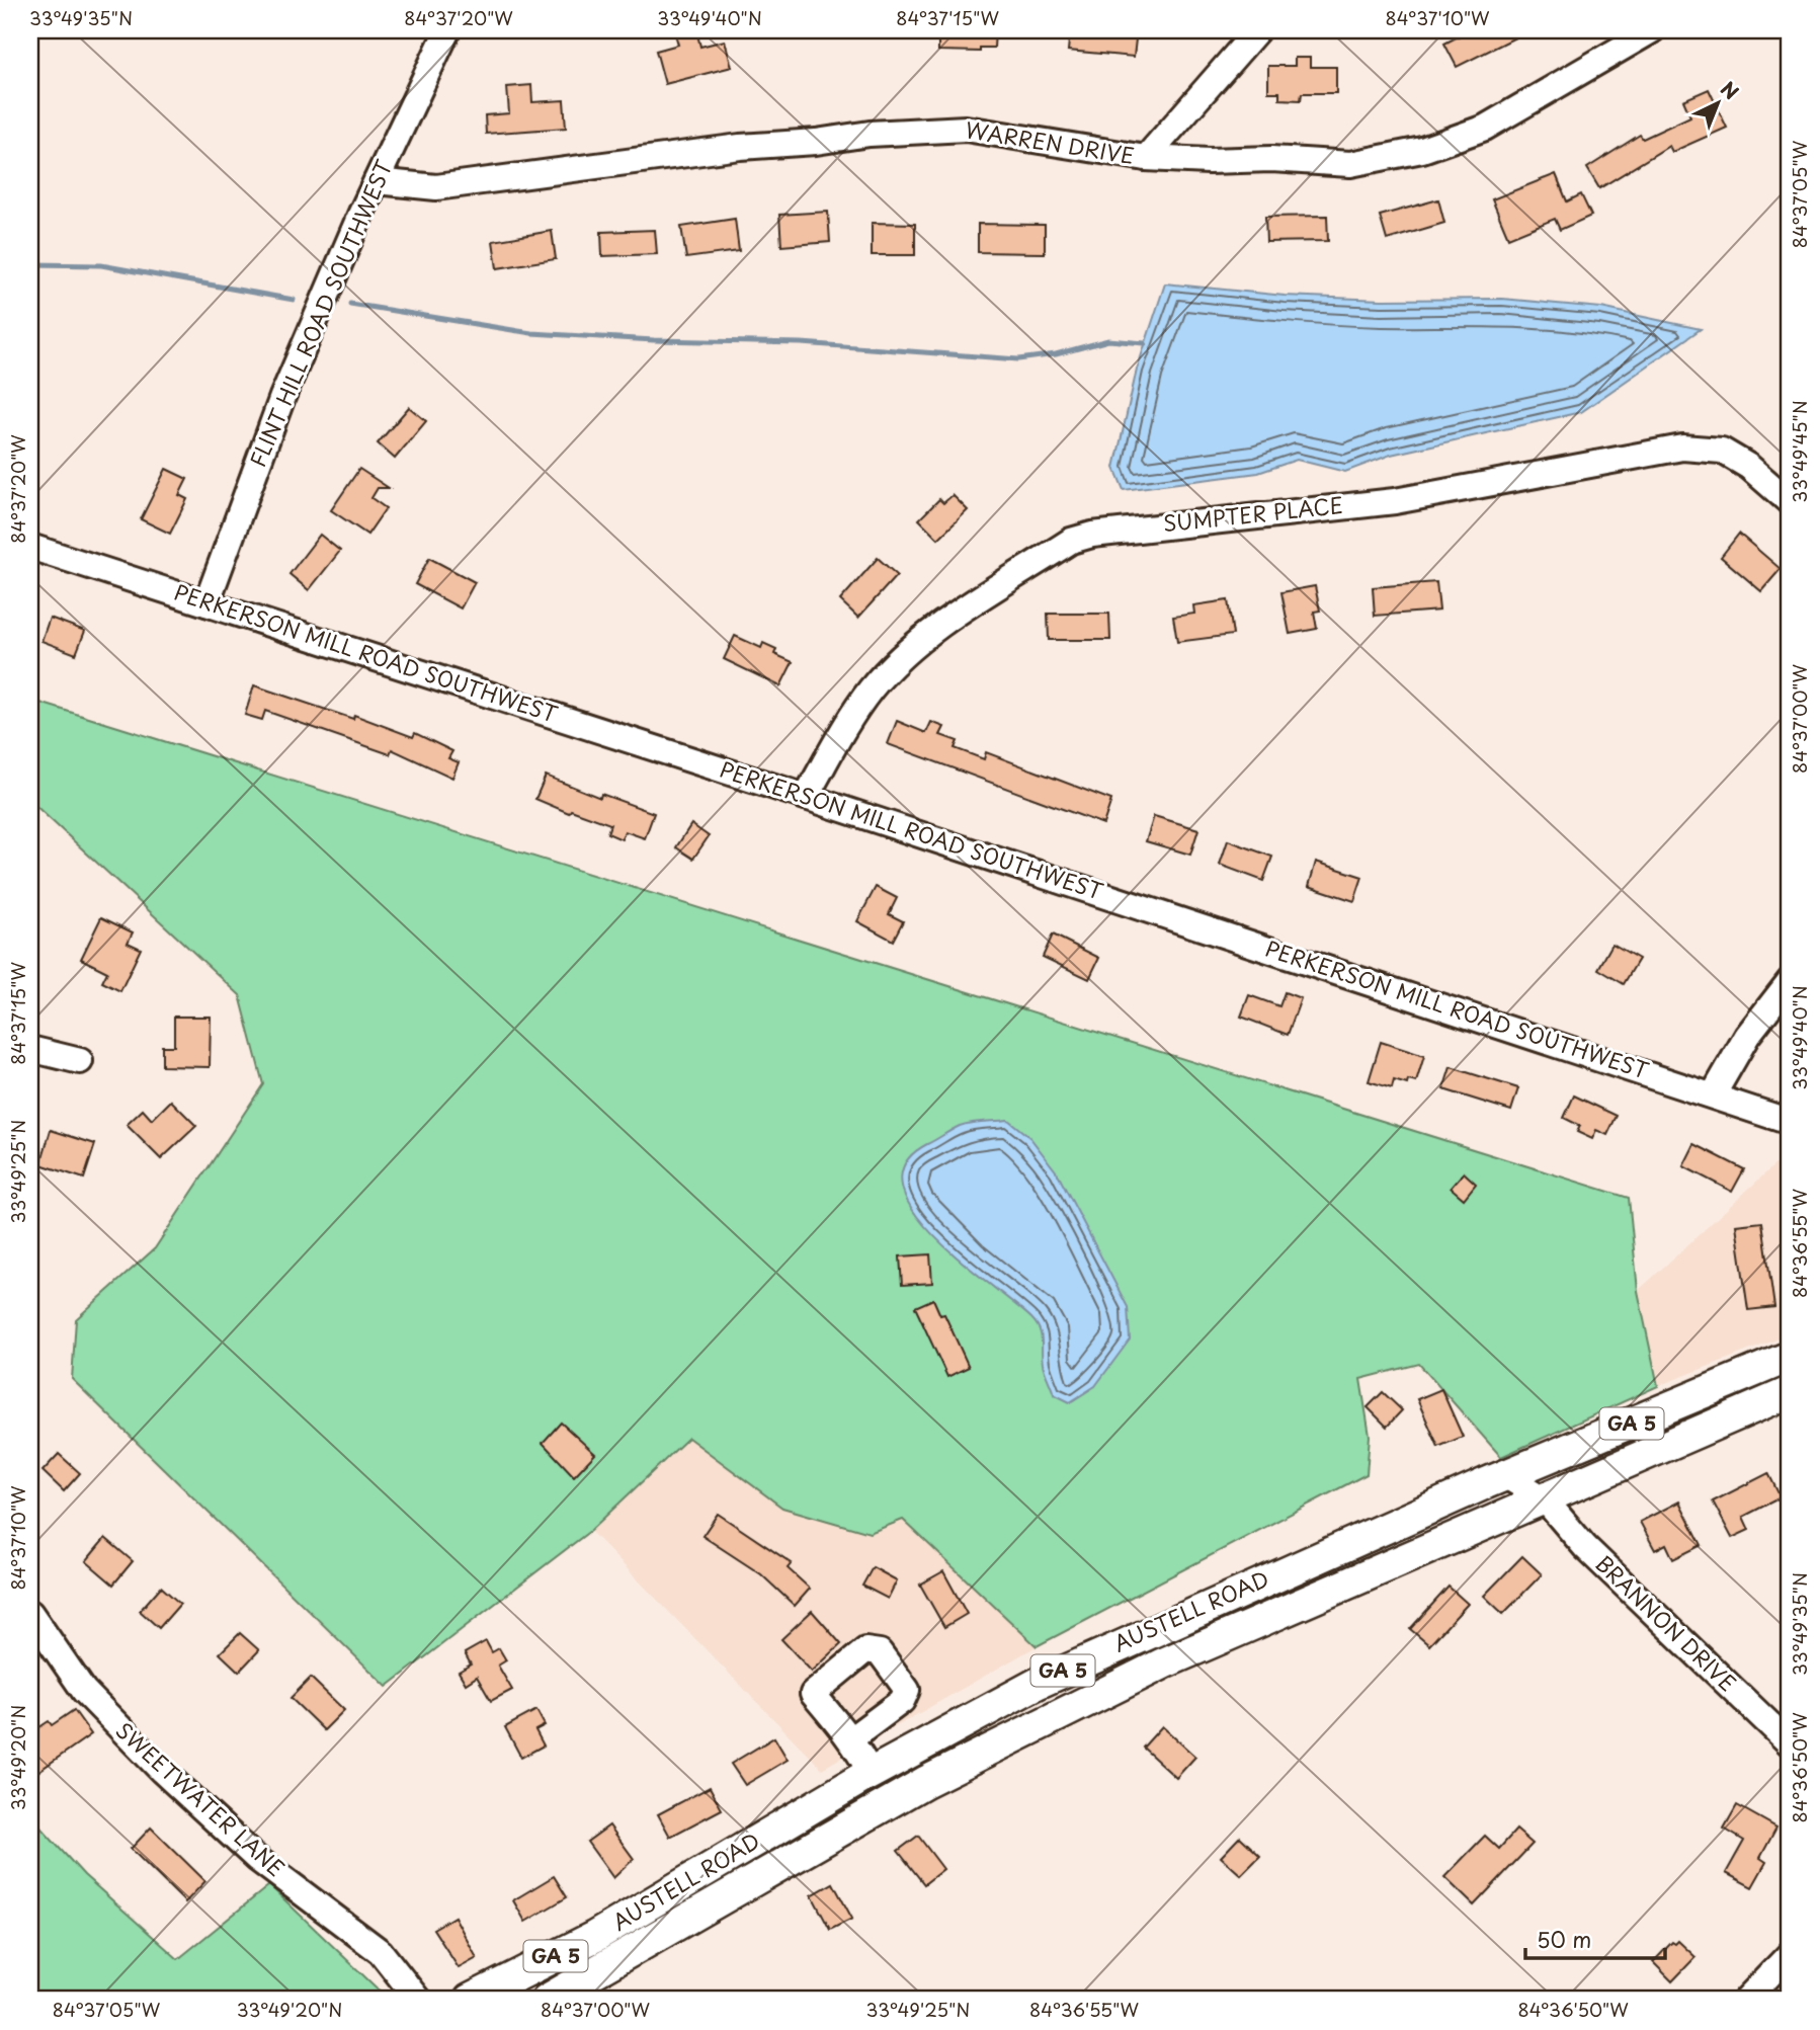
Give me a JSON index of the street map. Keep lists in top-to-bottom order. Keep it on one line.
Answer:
{"streets":{"main road":["GA 5","AUSTELL ROAD"],"street":["WARREN DRIVE","FLINT HILL ROAD SOUTHWEST","SUMPTER PLACE","PERKERSON MILL ROAD SOUTHWEST","BRANNON DRIVE","SWEETWATER LANE"]},"crossings":[["WARREN DRIVE","FLINT HILL ROAD SOUTHWEST"],["FLINT HILL ROAD SOUTHWEST","PERKERSON MILL ROAD SOUTHWEST"],["SUMPTER PLACE","PERKERSON MILL ROAD SOUTHWEST"],["AUSTELL ROAD","BRANNON DRIVE"]],"scale_bar":"50 m","north":"top right","coordinates":["33°49'35\"N","84°37'20\"W","33°49'40\"N","84°37'15\"W","84°37'10\"W","84°37'05\"W","33°49'45\"N","84°37'00\"W","33°49'25\"N","84°36'55\"W","33°49'20\"N","84°36'50\"W"]}
